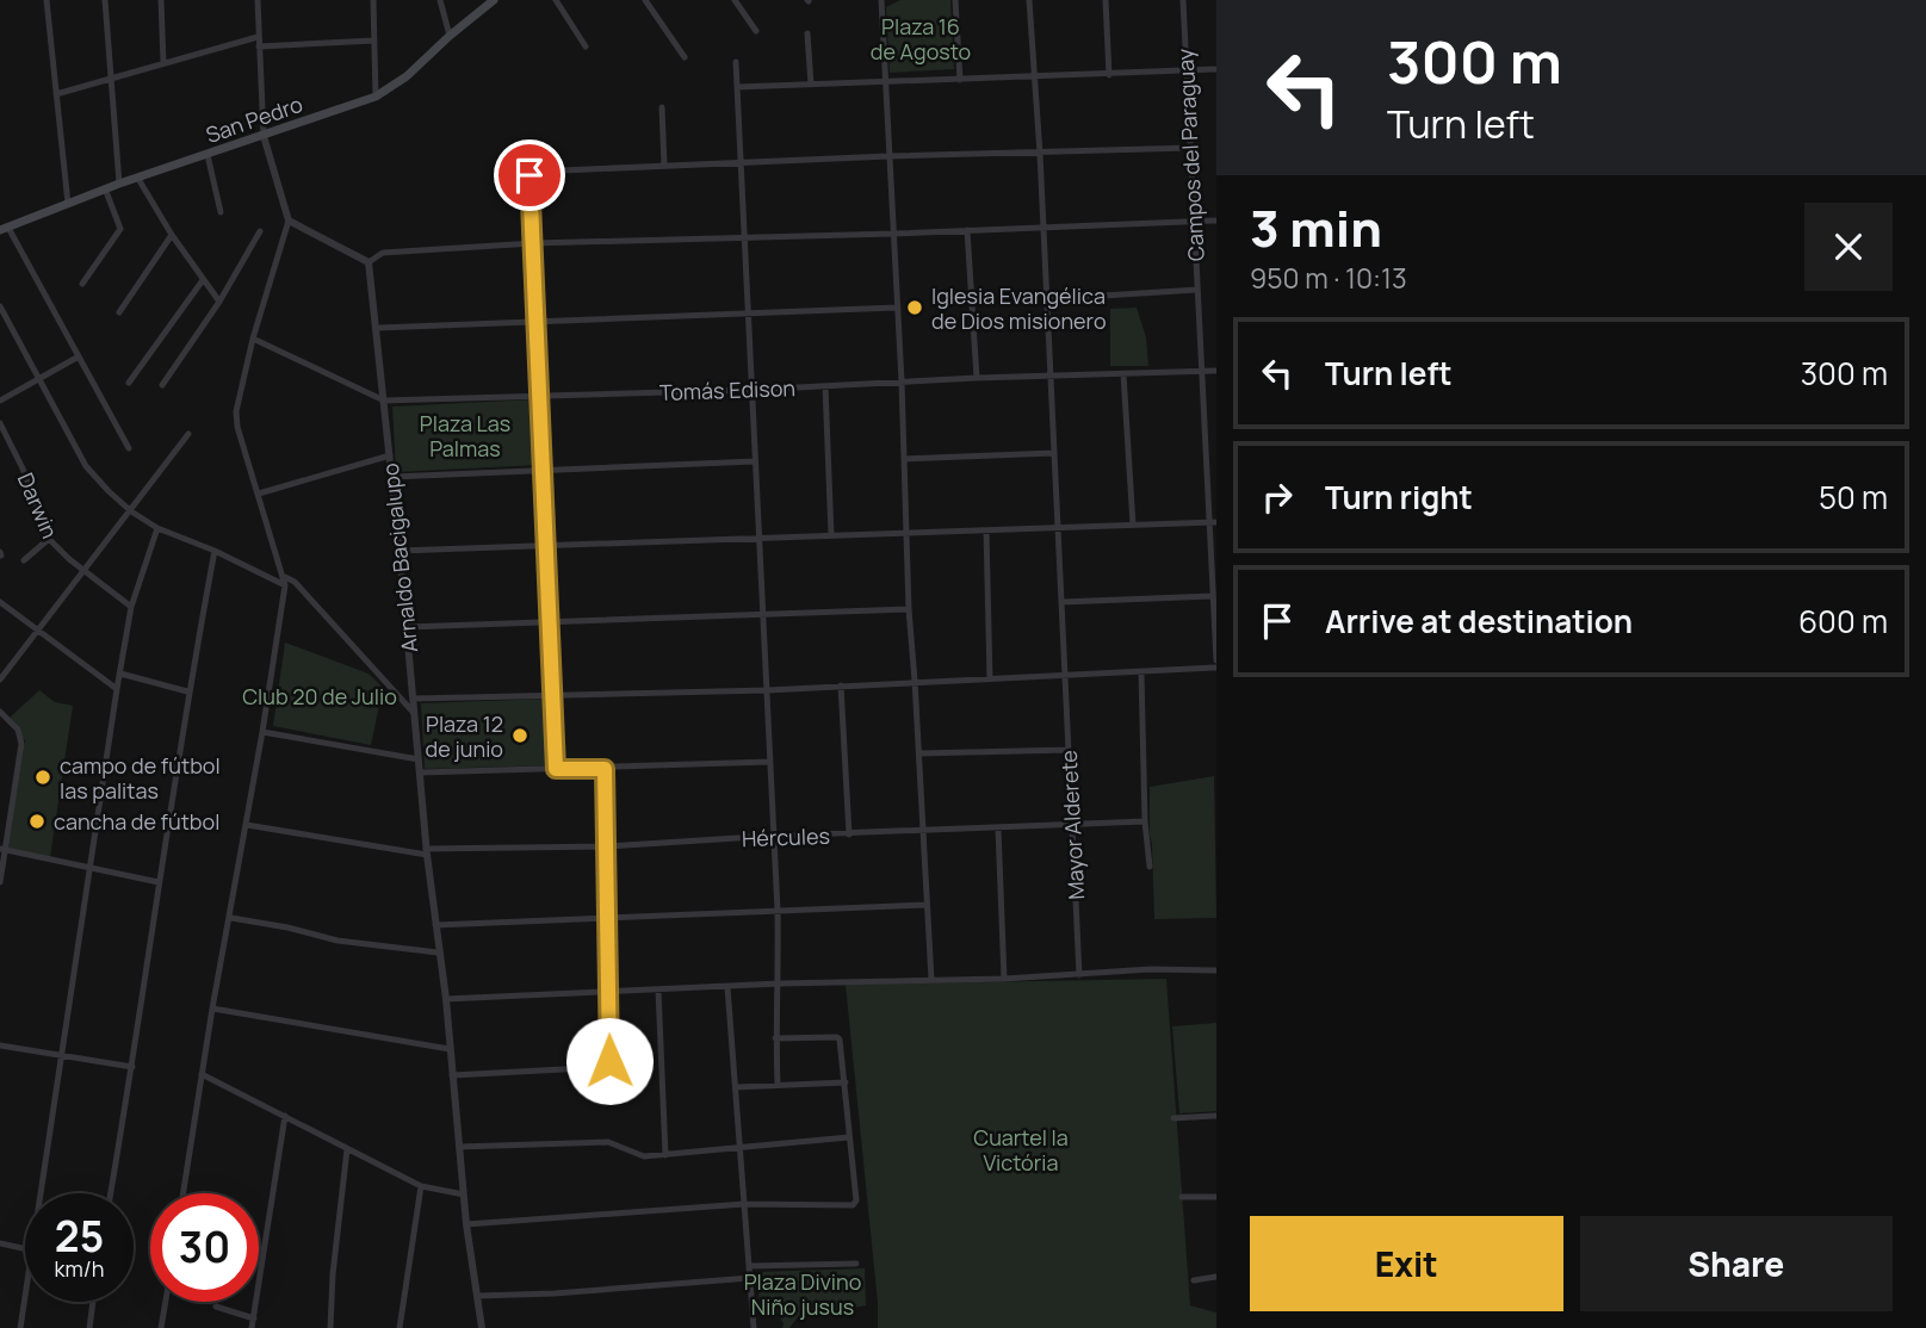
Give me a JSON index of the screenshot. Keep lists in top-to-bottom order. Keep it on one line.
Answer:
{"streets":{"main road":["San Pedro"],"street":["Campos del Paraguay","Tomás Edison","Darwin","Arnaldo Bacigalupo","Mayor Alderete","Hércules"]},"crossings":[["Campos del Paraguay","Tomás Edison"],["Tomás Edison","Arnaldo Bacigalupo"],["Tomás Edison","Mayor Alderete"],["Arnaldo Bacigalupo","Hércules"],["Mayor Alderete","Hércules"]],"parks":["Plaza 16 de Agosto","Plaza Las Palmas","Club 20 de Julio","Cuartel la Victória","Plaza Divino Niño jusus"],"places":["Iglesia Evangélica de Dios misionero","Plaza 12 de junio","campo de fútbol las palitas","cancha de fútbol"],"page":{"turn":["300 m","Turn left"],"heading":["3 min","950 m · 10:13"],"list":[{"name":"Turn left","value":"300 m"},{"name":"Turn right","value":"50 m"},{"name":"Arrive at destination","value":"600 m"}],"speed":"25 km/h","limit":"30","buttons":["Exit","Share"]}}
